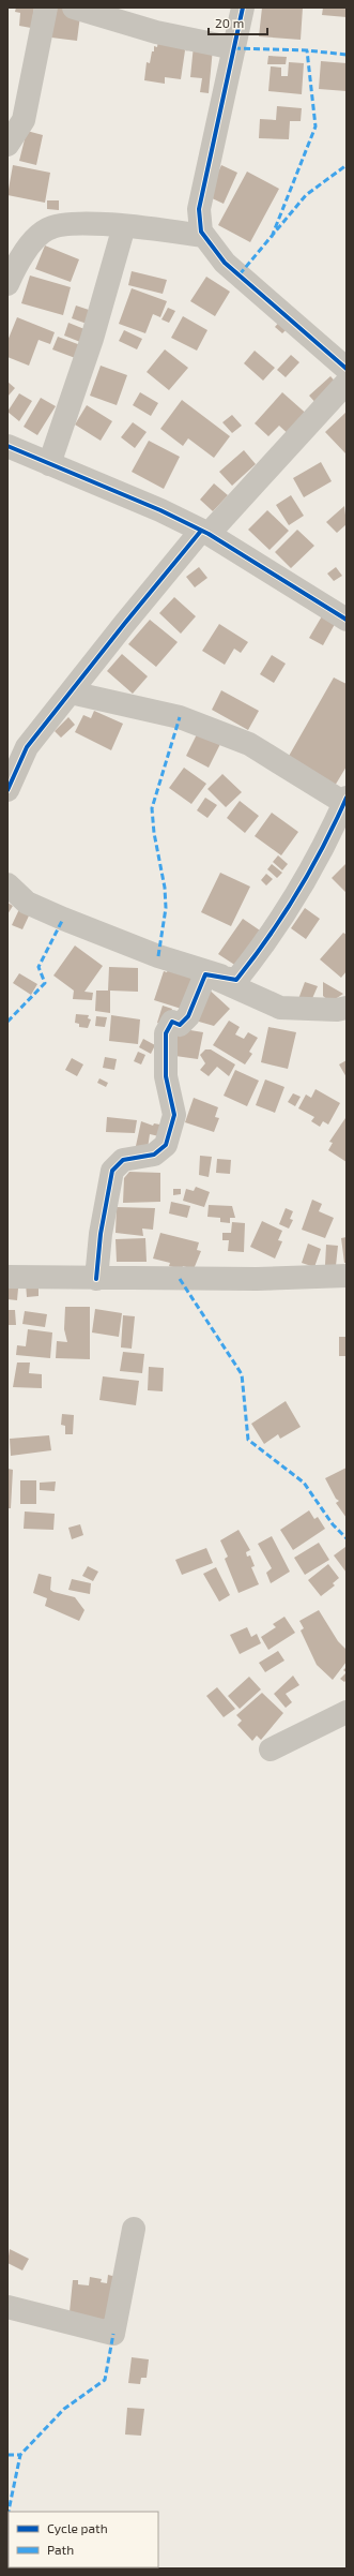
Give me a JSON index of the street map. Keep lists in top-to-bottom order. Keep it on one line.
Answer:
{"legend":["Cycle path","Path"],"scale_bar":"20 m"}
